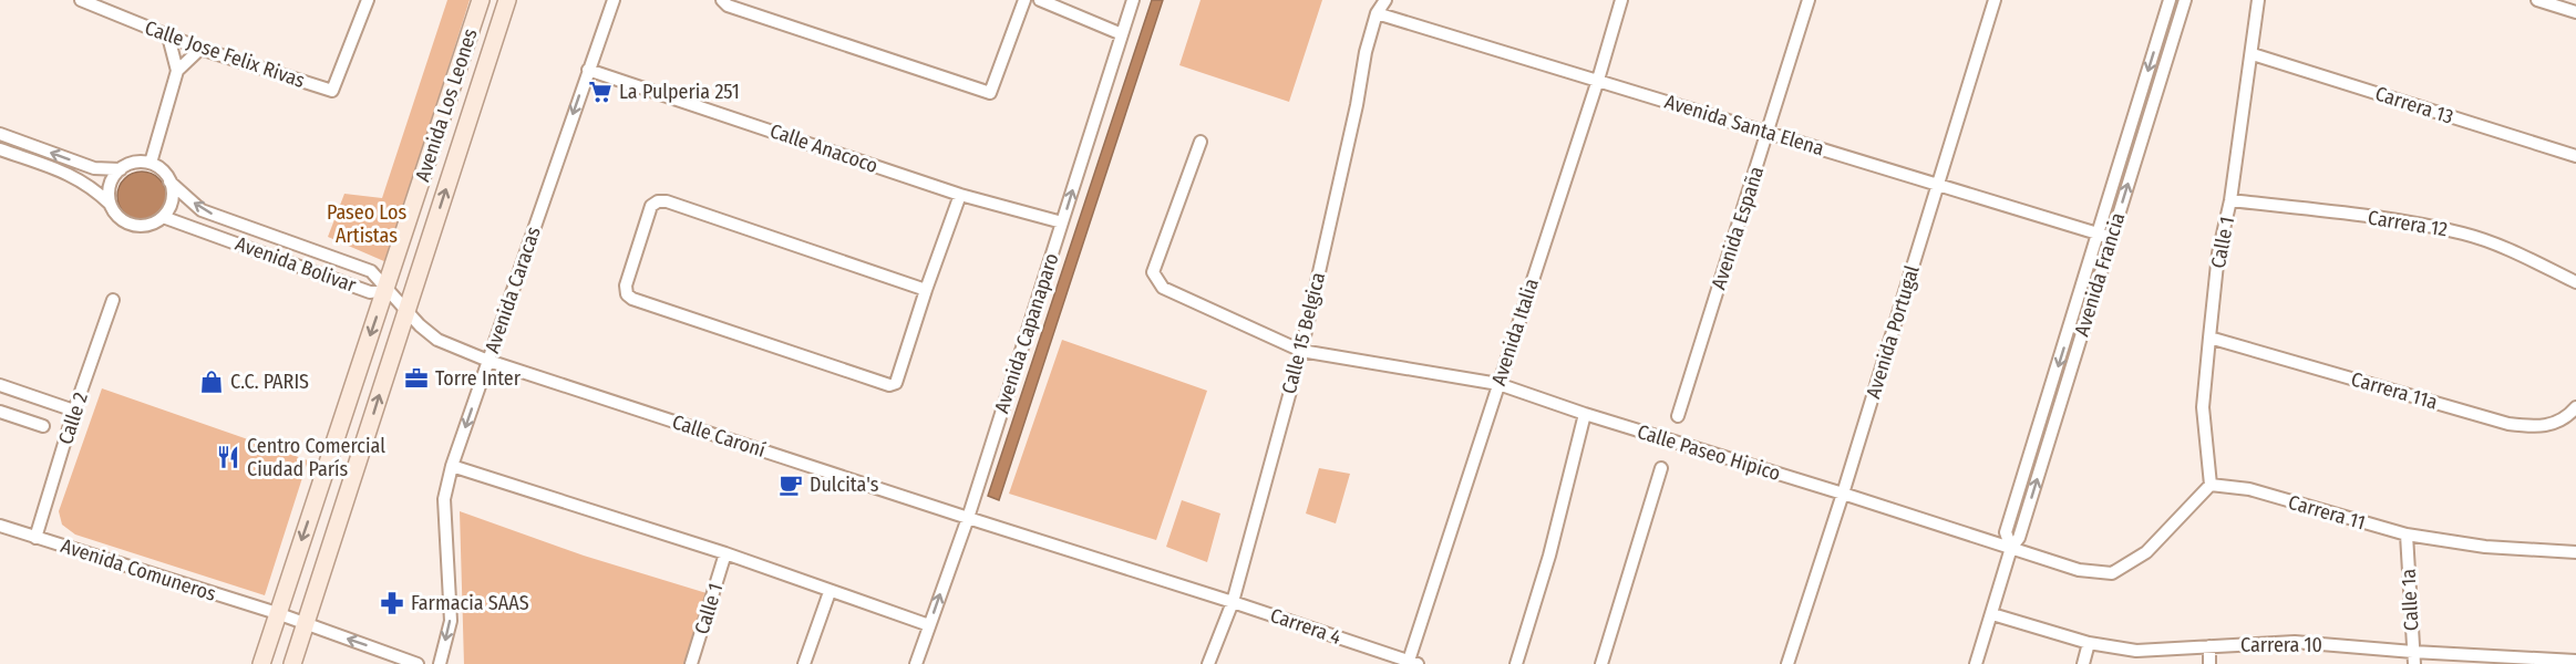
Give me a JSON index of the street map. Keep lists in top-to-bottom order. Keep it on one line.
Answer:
{"streets":{"street":["Calle Jose Felix Rivas","Avenida Los Leones","Carrera 13","Avenida Santa Elena","Calle Anacoco","Carrera 12","Avenida España","Calle 1","Avenida Bolivar","Avenida Francia","Avenida Caracas","Avenida Italia","Avenida Portugal","Avenida Capanaparo","Calle 15 Belgica","Carrera 11a","Calle 2","Calle Caroní","Calle Paseo Hipico","Carrera 11","Avenida Comuneros","Calle 1a","Carrera 4","Carrera 10"]},"crossings":[["Avenida Los Leones","Avenida Bolivar"],["Avenida Los Leones","Calle Caroní"],["Avenida Los Leones","Avenida Comuneros"],["Carrera 13","Calle 1"],["Avenida Santa Elena","Avenida España"],["Avenida Santa Elena","Avenida Francia"],["Avenida Santa Elena","Avenida Italia"],["Avenida Santa Elena","Avenida Portugal"],["Avenida Santa Elena","Calle 15 Belgica"],["Calle Anacoco","Avenida Caracas"],["Calle Anacoco","Avenida Capanaparo"],["Carrera 12","Calle 1"],["Calle 1","Carrera 11a"],["Calle 1","Calle Paseo Hipico"],["Calle 1","Carrera 11"],["Avenida Bolivar","Calle Caroní"],["Avenida Francia","Calle Paseo Hipico"],["Avenida Francia","Carrera 10"],["Avenida Caracas","Calle Caroní"],["Avenida Italia","Calle Paseo Hipico"],["Avenida Italia","Carrera 4"],["Avenida Portugal","Calle Paseo Hipico"],["Avenida Capanaparo","Calle Caroní"],["Calle 15 Belgica","Calle Caroní"],["Calle 15 Belgica","Calle Paseo Hipico"],["Calle 15 Belgica","Carrera 4"],["Calle 2","Avenida Comuneros"],["Calle Caroní","Carrera 4"],["Calle Paseo Hipico","Carrera 11"],["Carrera 11","Calle 1a"],["Calle 1a","Carrera 10"]],"one_way":["Avenida Caracas","Avenida Capanaparo"],"parks":["Paseo Los Artistas"],"places":{"supermarket":["La Pulperia 251"],"office":["Torre Inter"],"shop":["C.C. PARIS"],"restaurant":["Centro Comercial Ciudad París"],"cafe":["Dulcita's"],"pharmacy":["Farmacia SAAS"]}}
